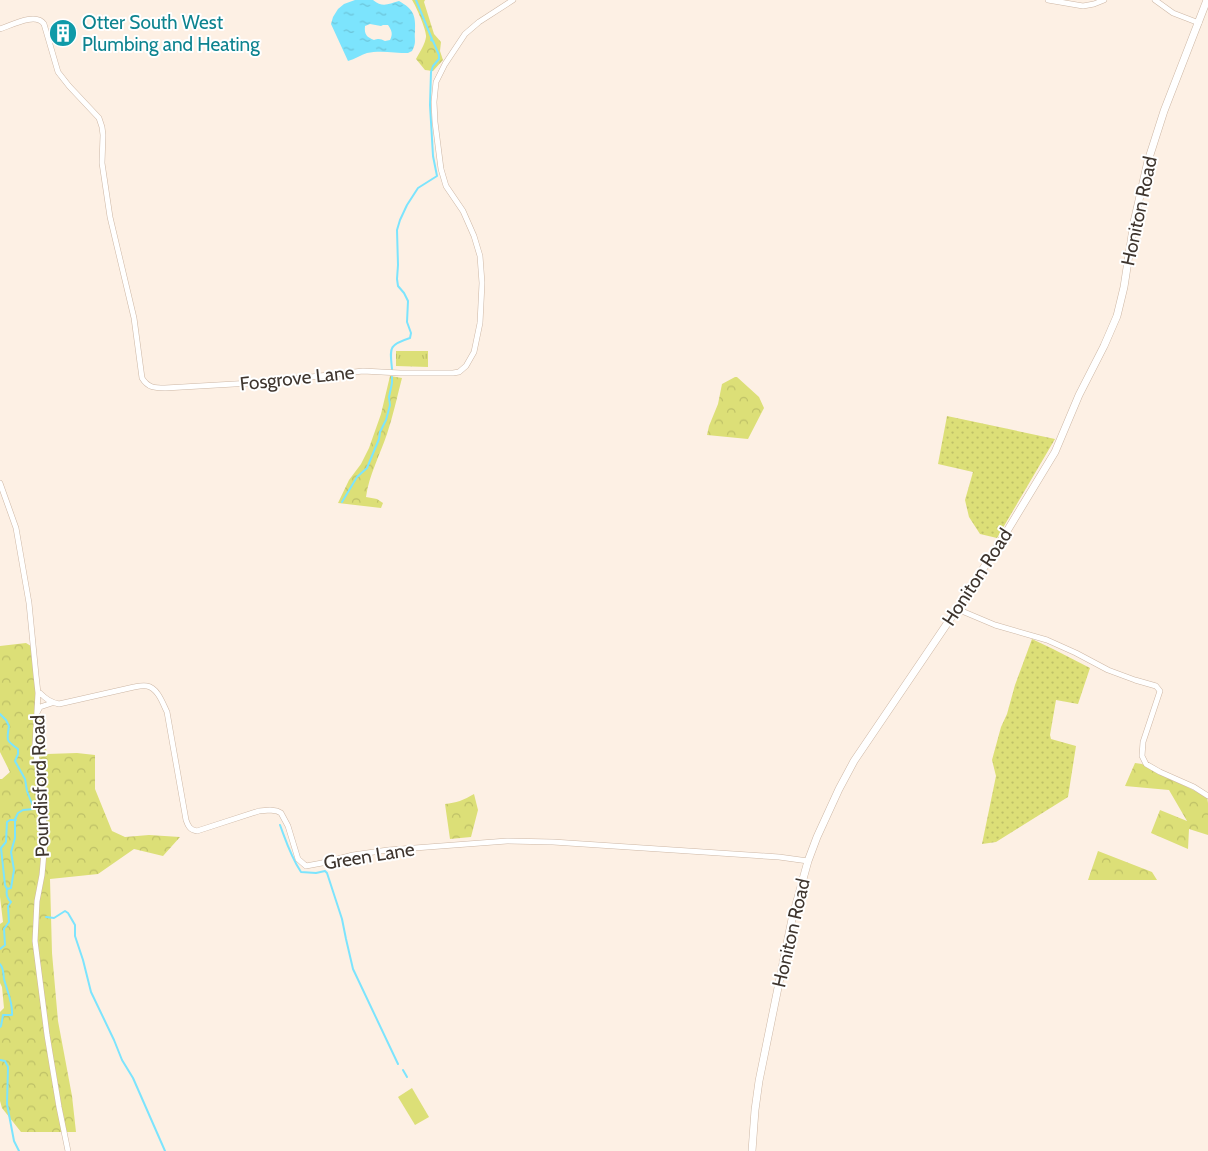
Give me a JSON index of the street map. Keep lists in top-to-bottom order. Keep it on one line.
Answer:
{"streets":{"main road":["Honiton Road"],"street":["Fosgrove Lane","Poundisford Road","Green Lane"]},"crossings":[["Honiton Road","Green Lane"]],"places":{"building":["Otter South West Plumbing and Heating"]}}
